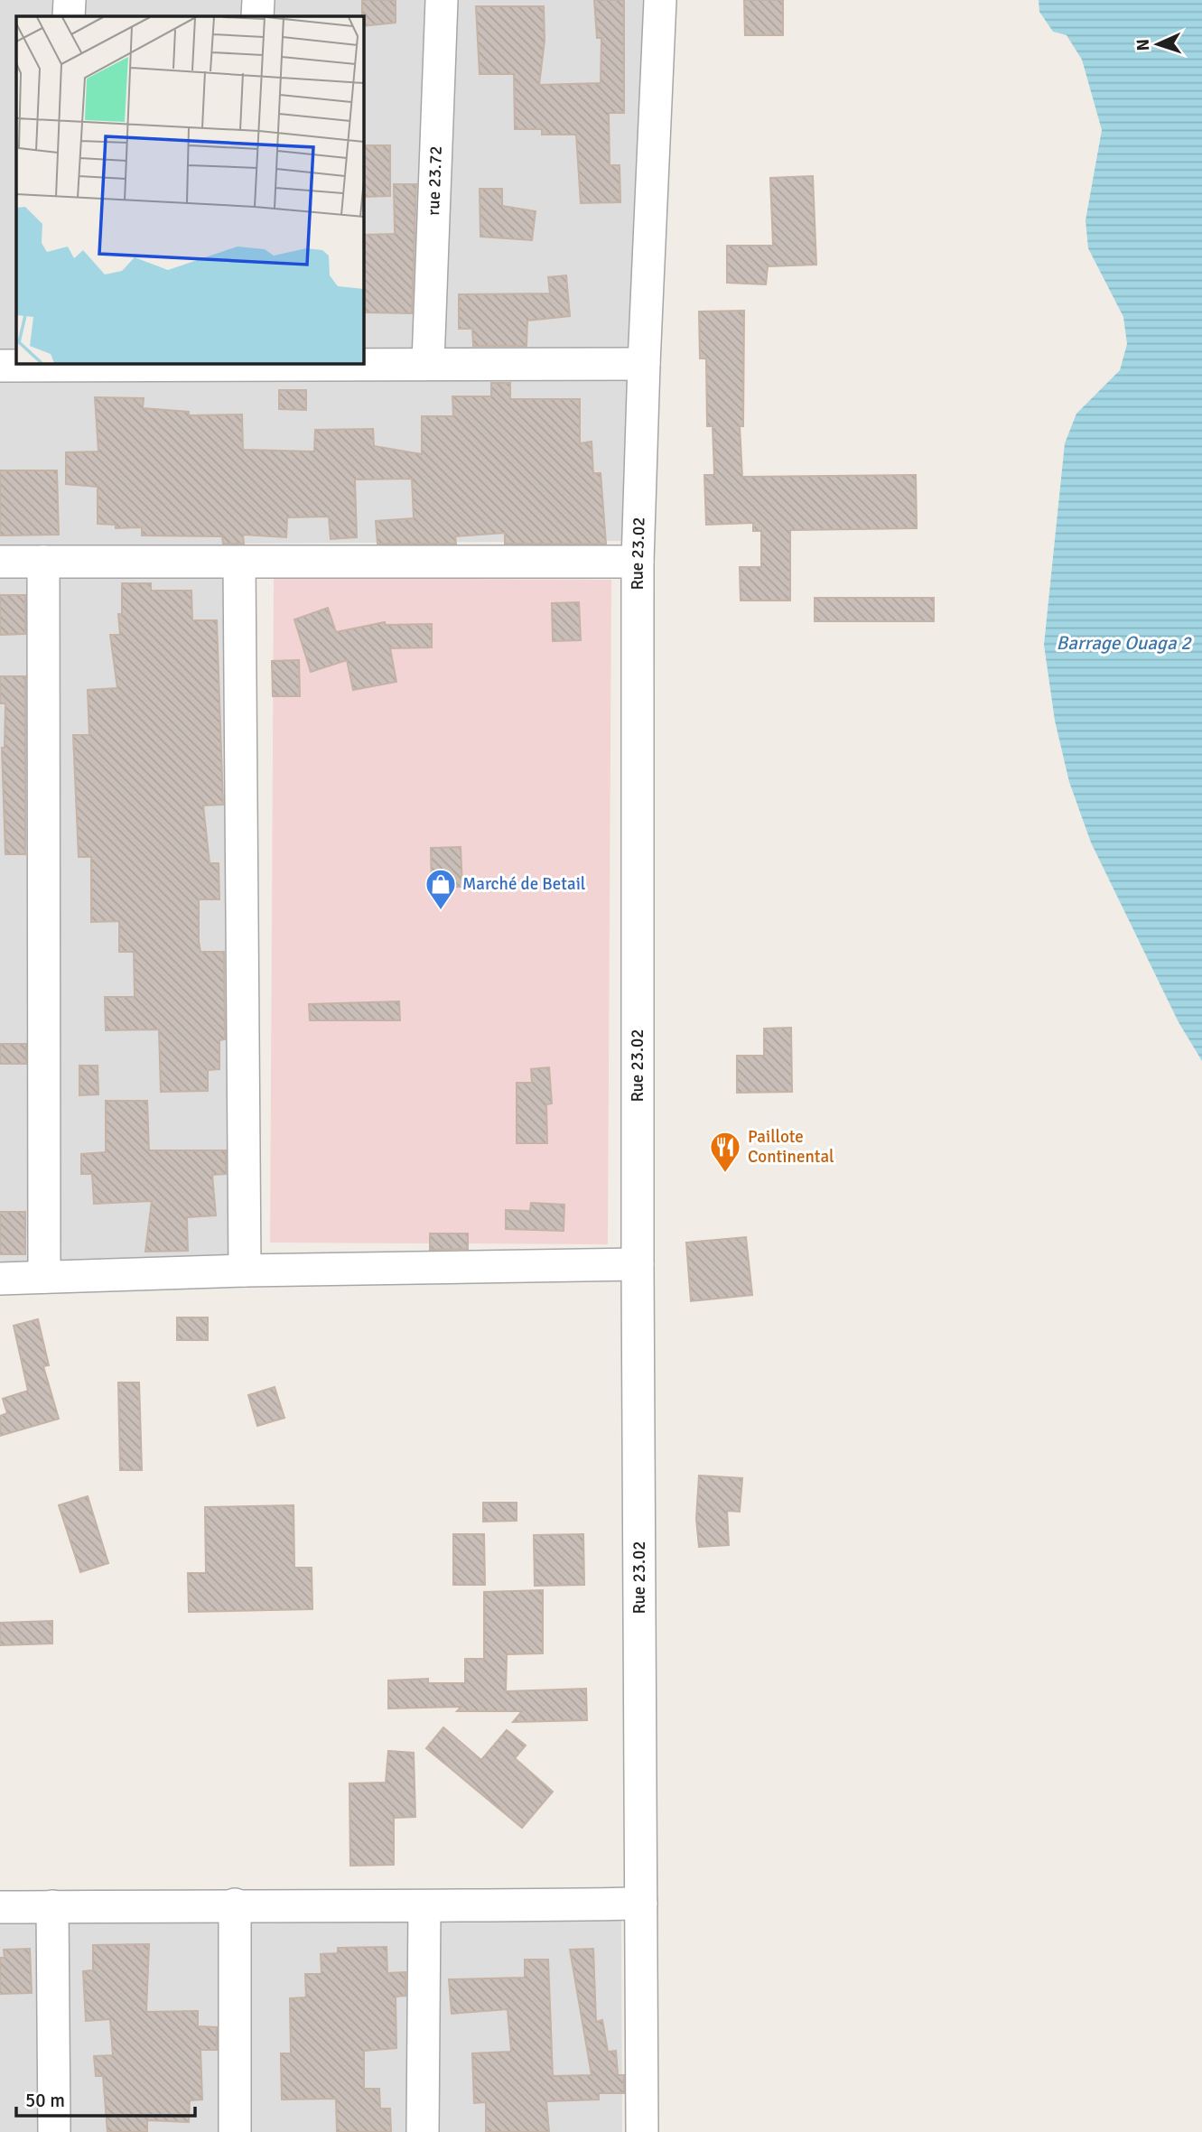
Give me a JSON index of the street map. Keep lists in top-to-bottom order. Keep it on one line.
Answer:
{"streets":{"street":["rue 23.72","Rue 23.02"]},"water":["Barrage Ouaga 2"],"places":{"shop":["Marché de Betail"],"restaurant":["Paillote Continental"]},"scale_bar":"50 m","north":"left"}
